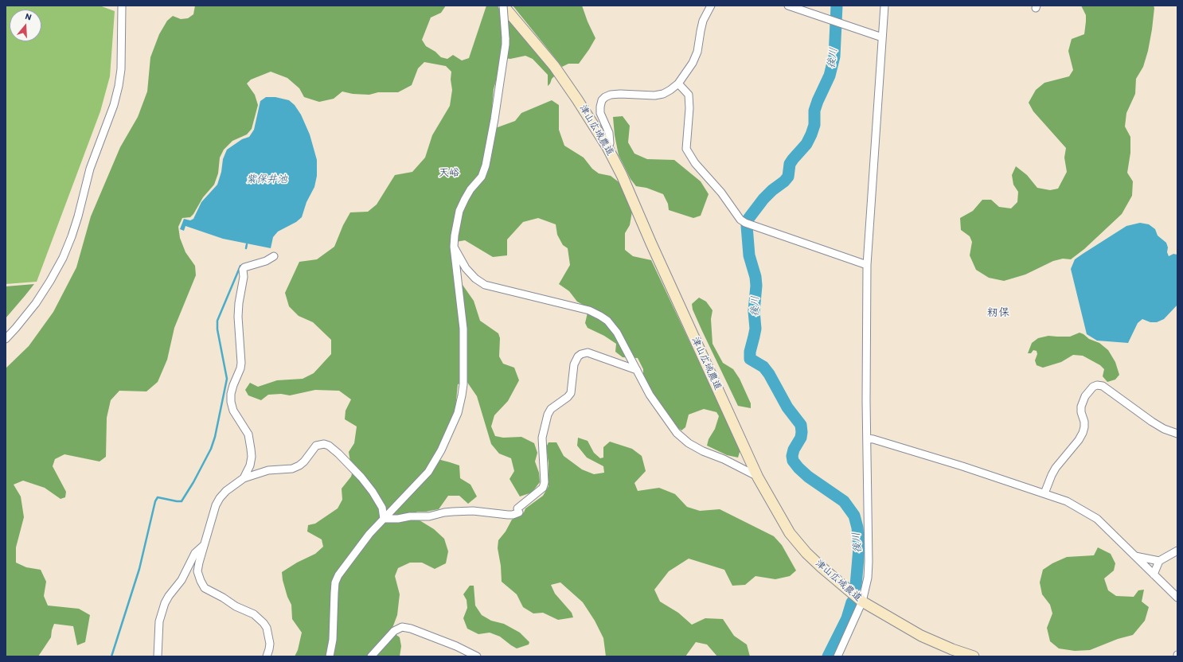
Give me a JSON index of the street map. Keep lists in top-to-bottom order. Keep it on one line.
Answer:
{"streets":{"street":["津山広域農道"]},"districts":["天峪","籾保"],"water":["後川","紫保井池"],"north":"top"}
